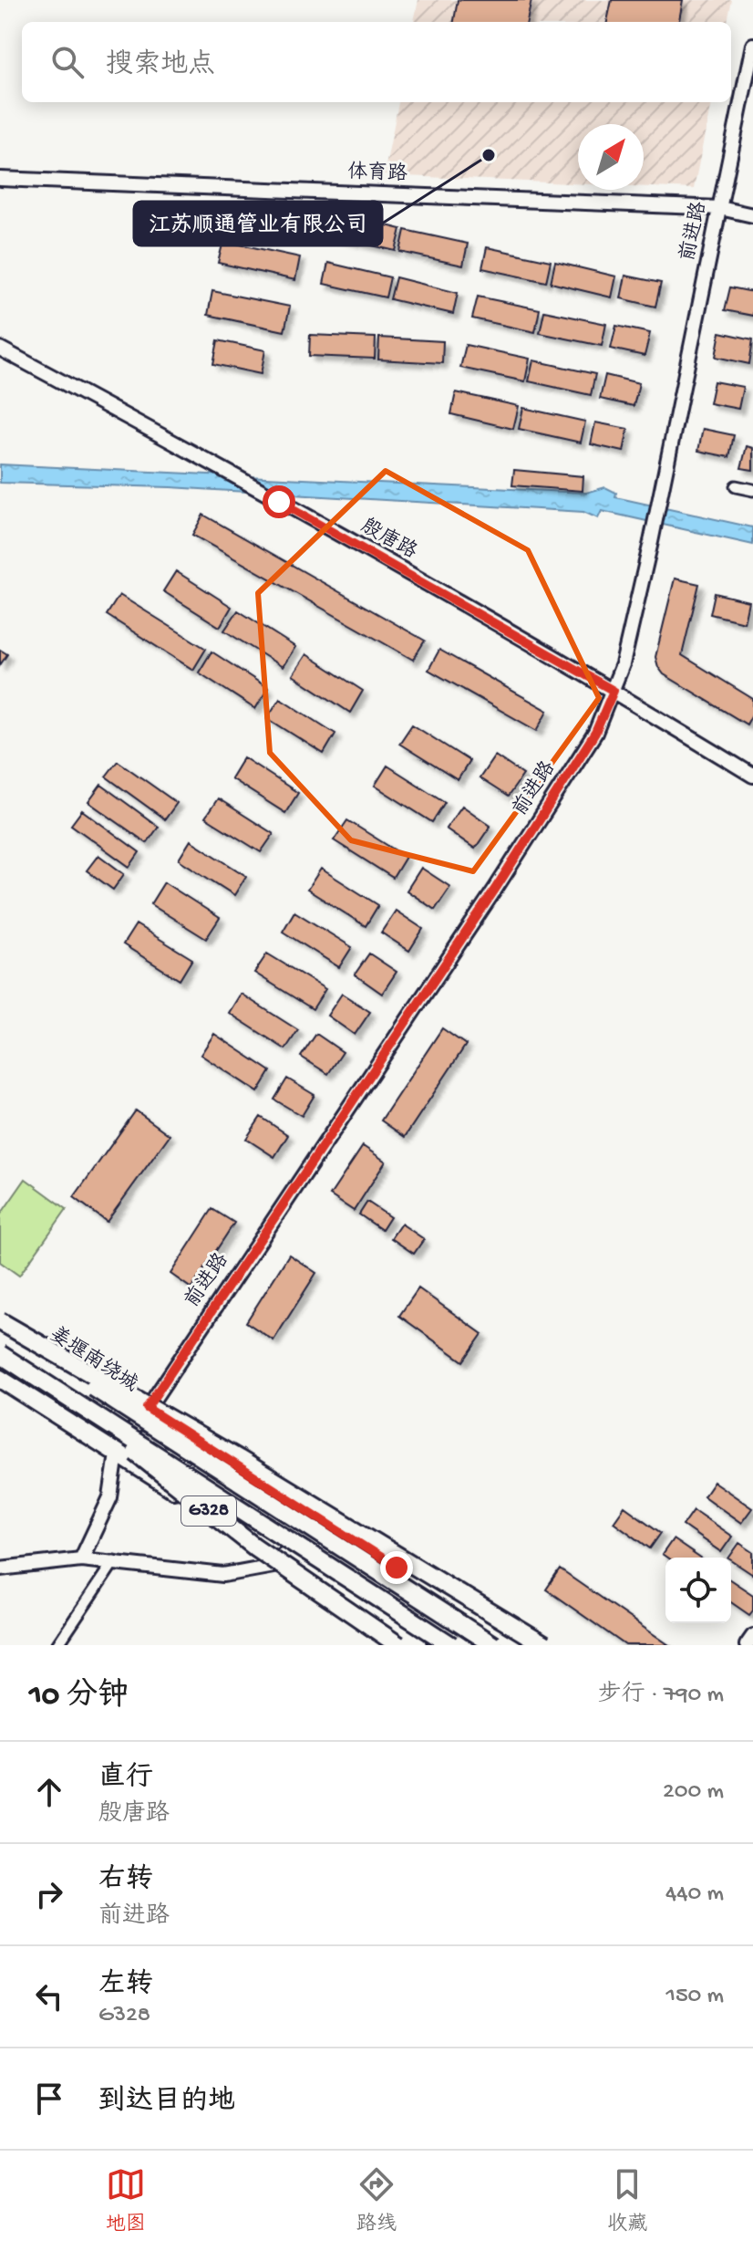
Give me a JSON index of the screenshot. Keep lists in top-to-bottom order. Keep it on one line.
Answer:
{"streets":{"main road":["姜堰南绕城","G328"],"street":["体育路","前进路","殷唐路"]},"crossings":[["体育路","前进路"],["前进路","殷唐路"],["前进路","G328"]],"places":["江苏顺通管业有限公司"],"north":"top right","page":{"search":"搜索地点","heading":["10 分钟","步行 · 790 m"],"list":[["直行","殷唐路","200 m"],["右转","前进路","440 m"],["左转","G328","150 m"],"到达目的地"],"nav":["地图","路线","收藏"]}}
